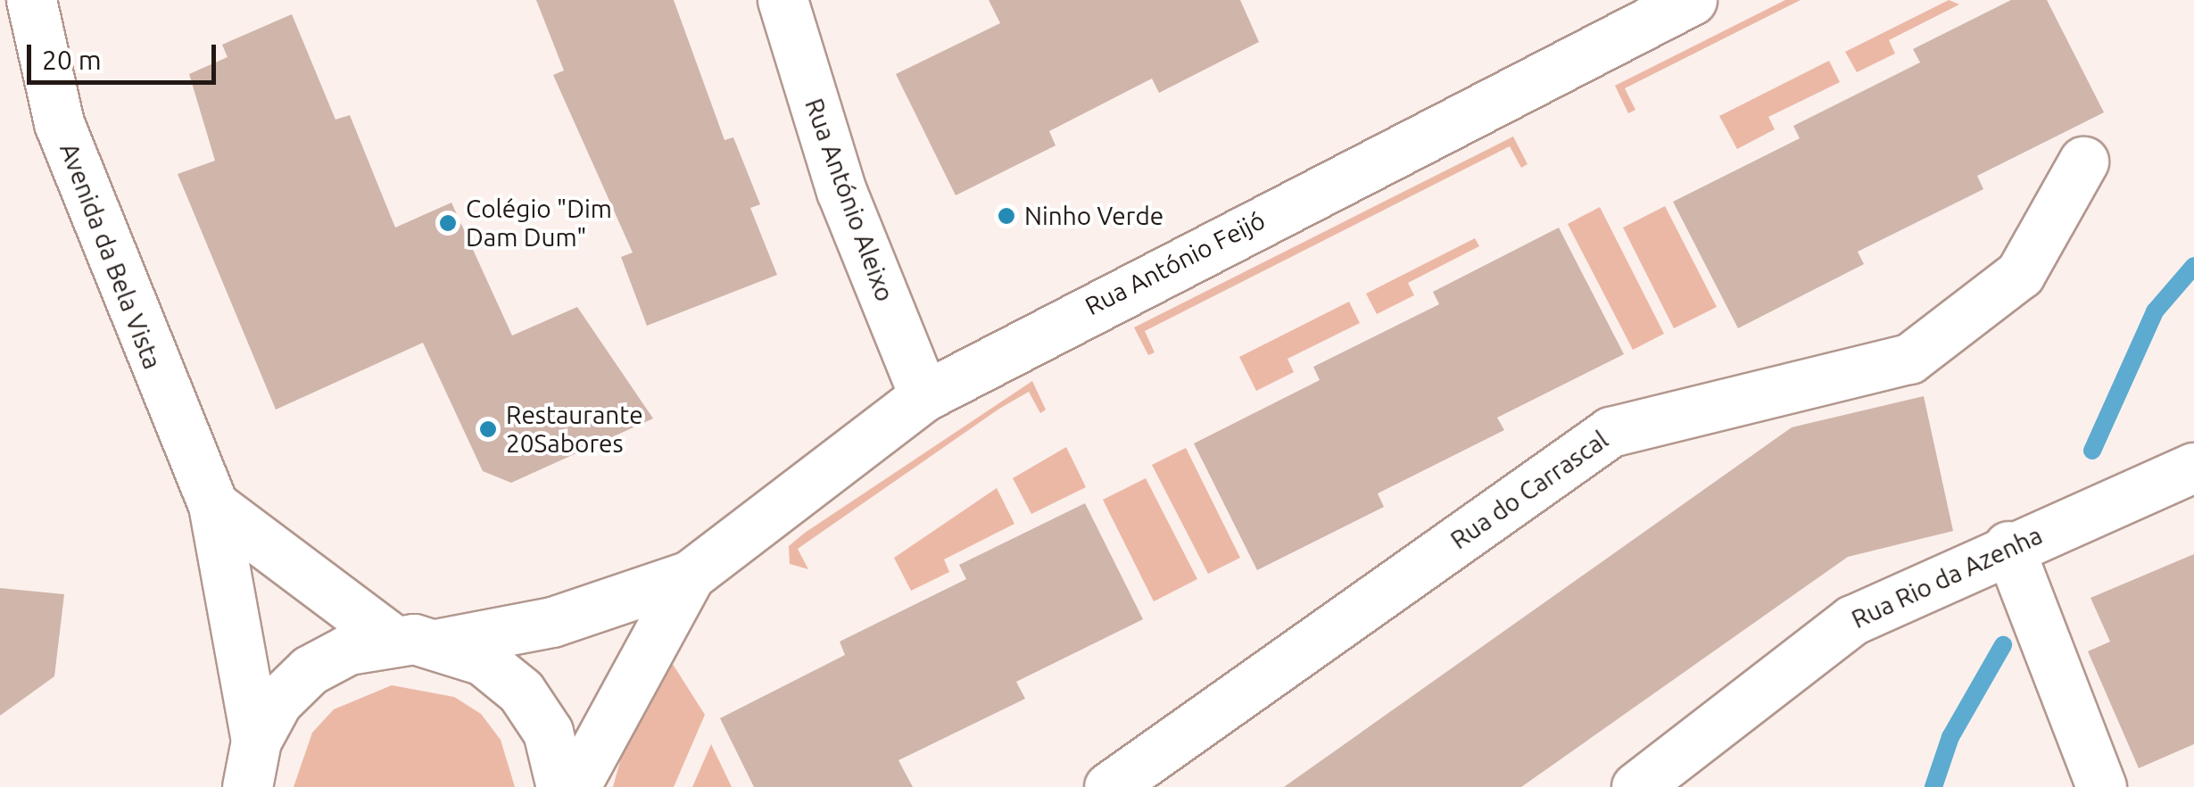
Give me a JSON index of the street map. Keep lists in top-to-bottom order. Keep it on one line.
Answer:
{"streets":{"street":["Rua António Aleixo","Avenida da Bela Vista","Rua António Feijó","Rua do Carrascal","Rua Rio da Azenha"]},"crossings":[["Rua António Aleixo","Rua António Feijó"]],"places":["Ninho Verde","Colégio \"Dim Dam Dum\"","Restaurante 20Sabores"],"scale_bar":"20 m"}
